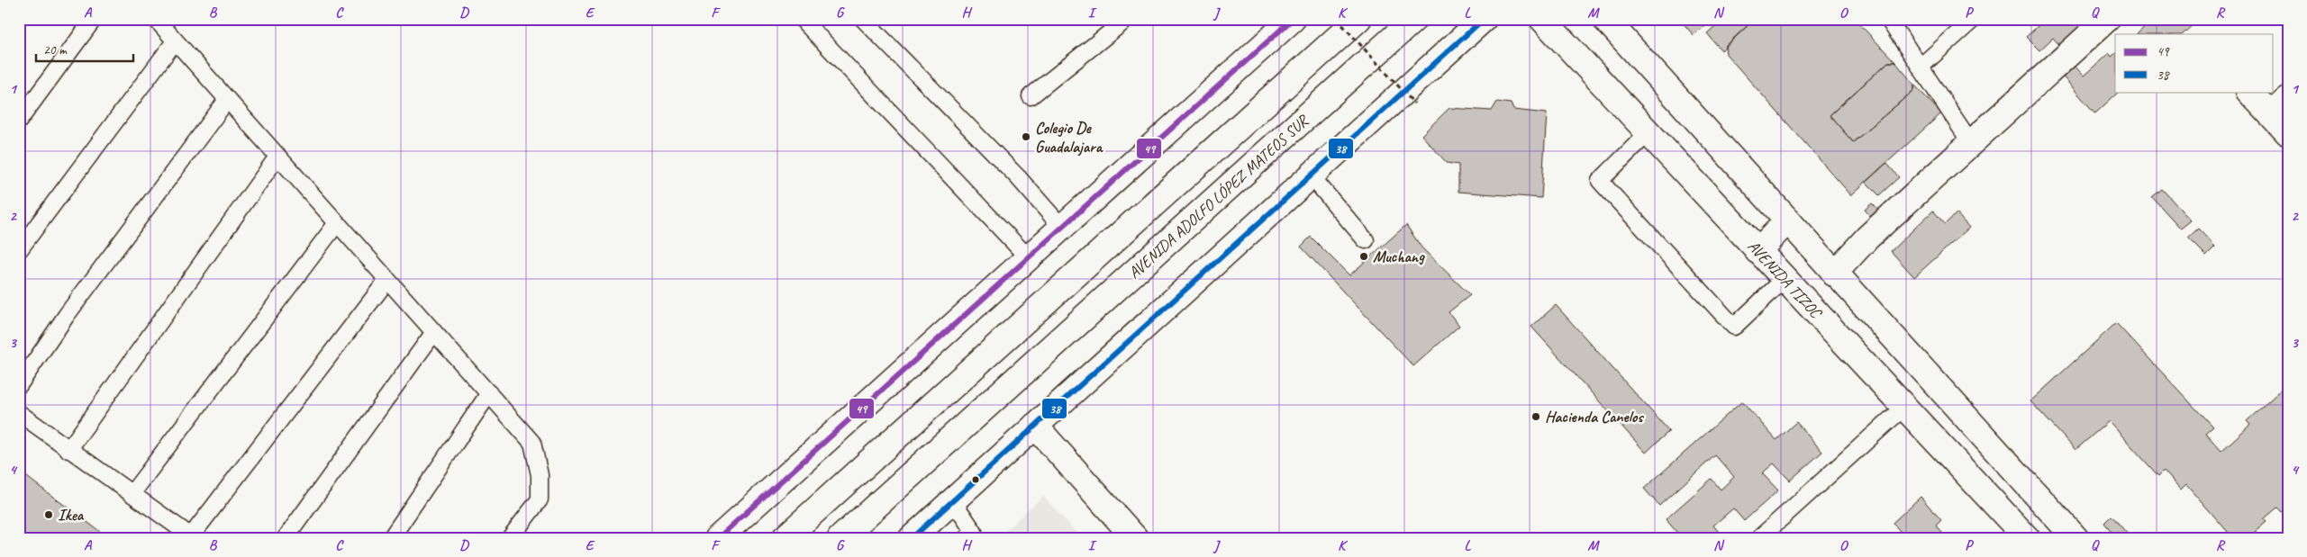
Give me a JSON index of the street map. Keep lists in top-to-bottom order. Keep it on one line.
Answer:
{"streets":{"main road":["AVENIDA ADOLFO LÓPEZ MATEOS SUR","AVENIDA TIZOC"]},"places":["Colegio De Guadalajara","Muchang","Hacienda Canelos","Ikea"],"lines":["transit line 49","transit line 38"],"legend":["49","38"],"scale_bar":"20 m","grid":{"columns":["A","B","C","D","E","F","G","H","I","J","K","L","M","N","O","P","Q","R"],"rows":["1","2","3","4"]}}
